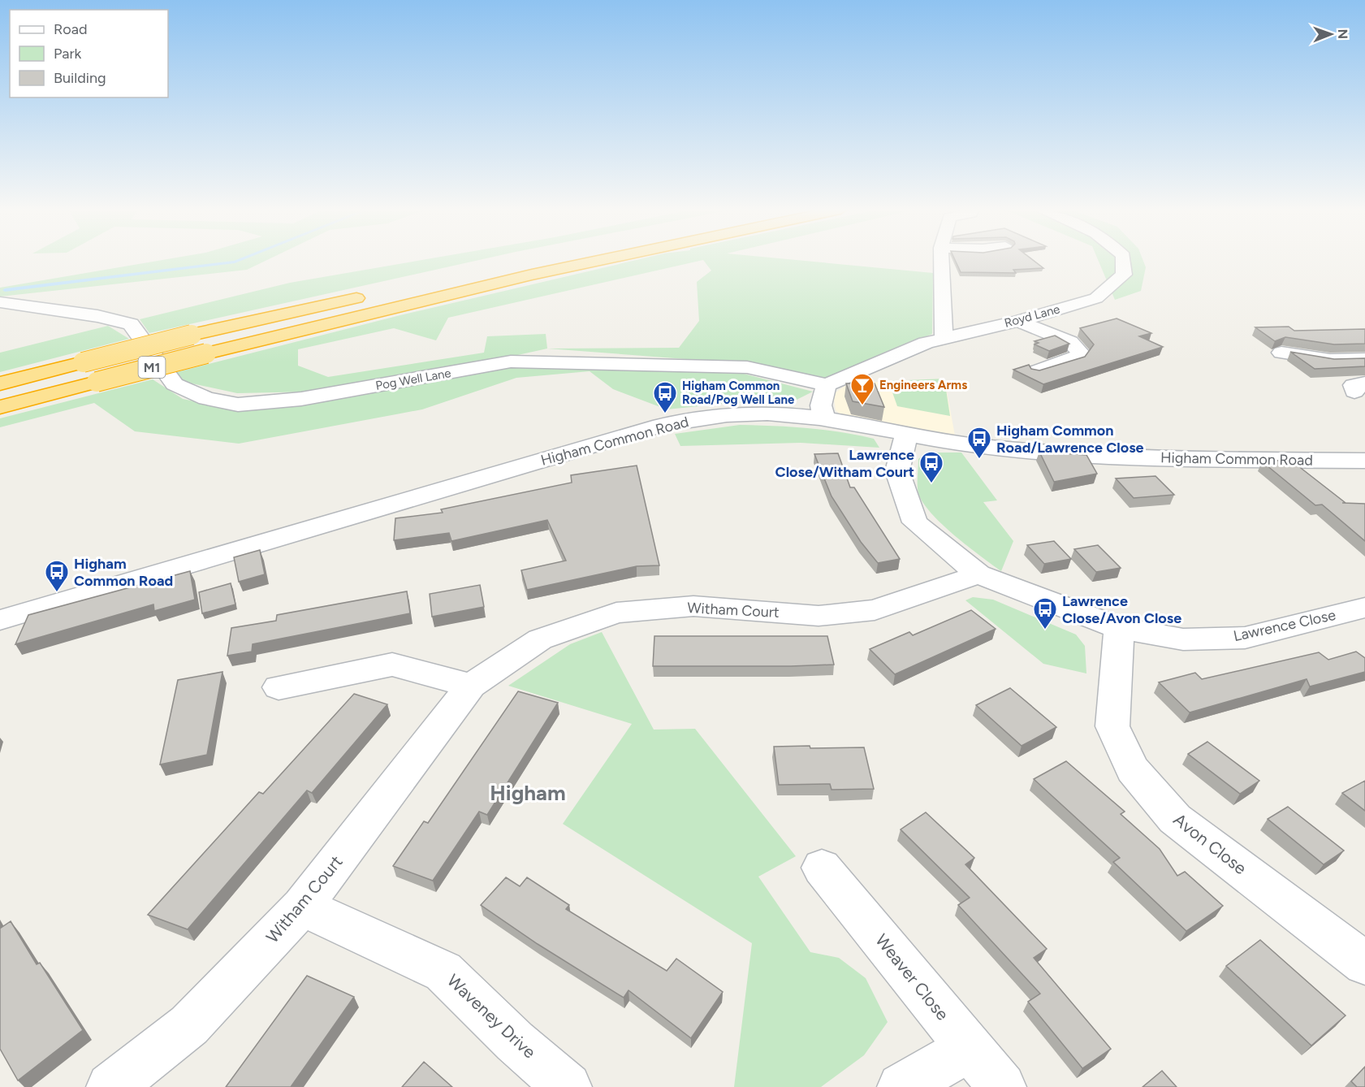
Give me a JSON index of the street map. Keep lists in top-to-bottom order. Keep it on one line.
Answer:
{"streets":{"highway":["M1"],"street":["Royd Lane","Pog Well Lane","Higham Common Road","Witham Court","Lawrence Close","Avon Close","Weaver Close","Waveney Drive"]},"crossings":[["Royd Lane","Pog Well Lane"],["Higham Common Road","Lawrence Close"],["Witham Court","Lawrence Close"],["Witham Court","Waveney Drive"],["Lawrence Close","Avon Close"]],"districts":["Higham"],"places":{"bar":["Engineers Arms"],"bus stop":["Higham Common Road/Pog Well Lane","Higham Common Road/Lawrence Close","Lawrence Close/Witham Court","Higham Common Road","Lawrence Close/Avon Close"]},"legend":["Road","Park","Building"],"north":"right"}
